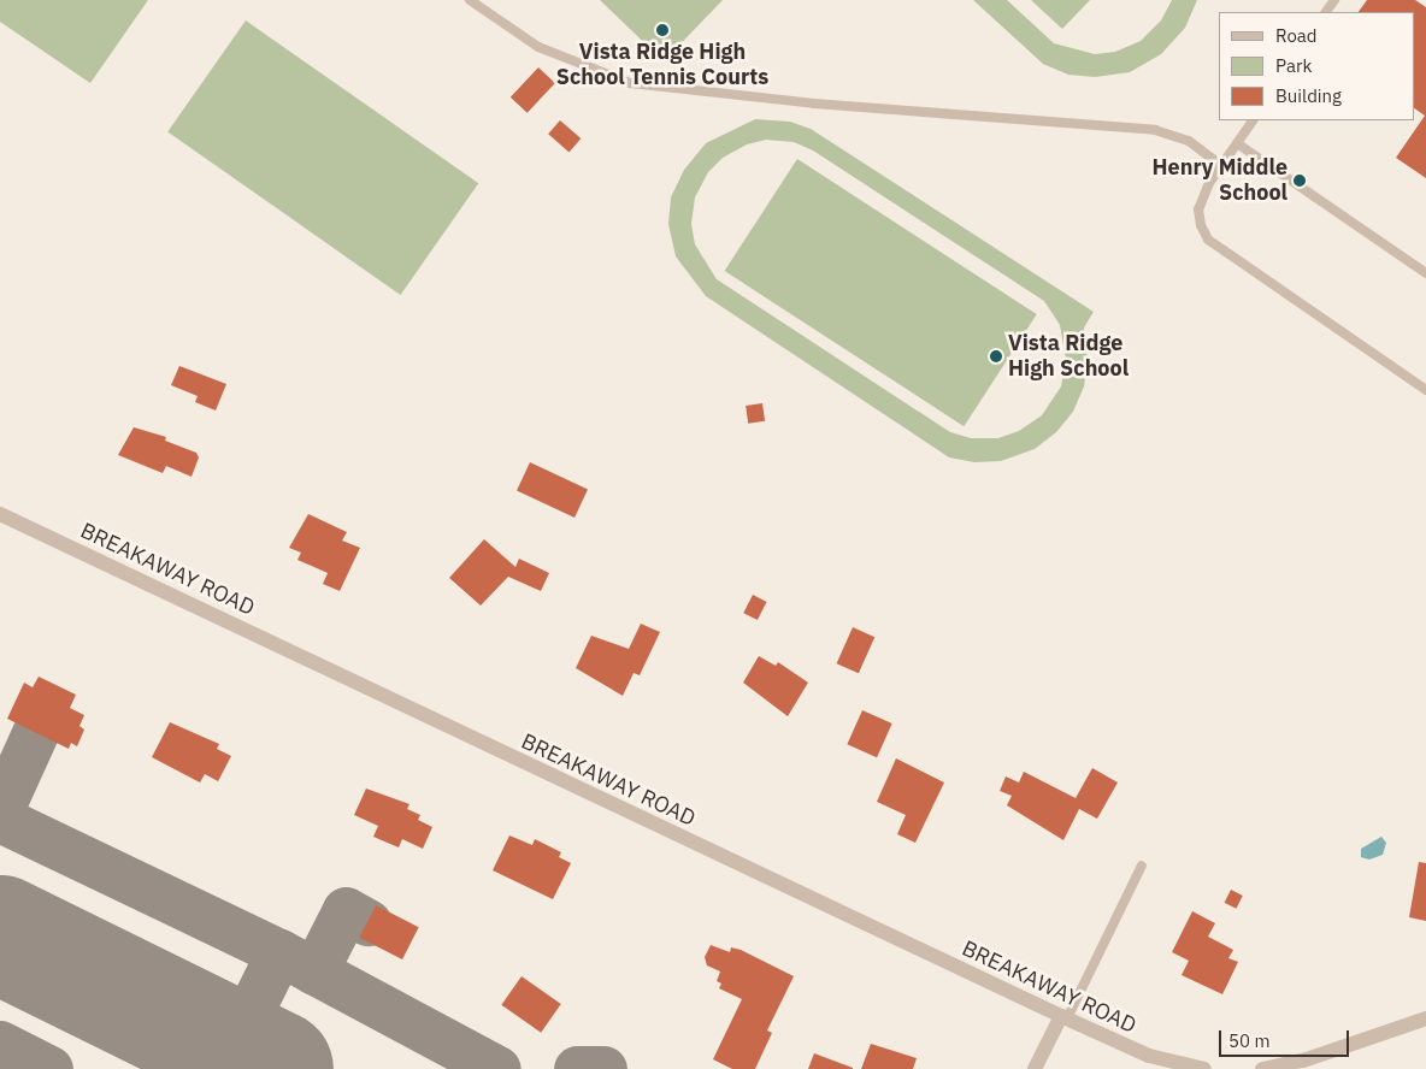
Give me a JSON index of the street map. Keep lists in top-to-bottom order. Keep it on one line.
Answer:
{"streets":{"street":["BREAKAWAY ROAD"]},"places":["Vista Ridge High School Tennis Courts","Henry Middle School","Vista Ridge High School"],"legend":["Road","Park","Building"],"scale_bar":"50 m"}
